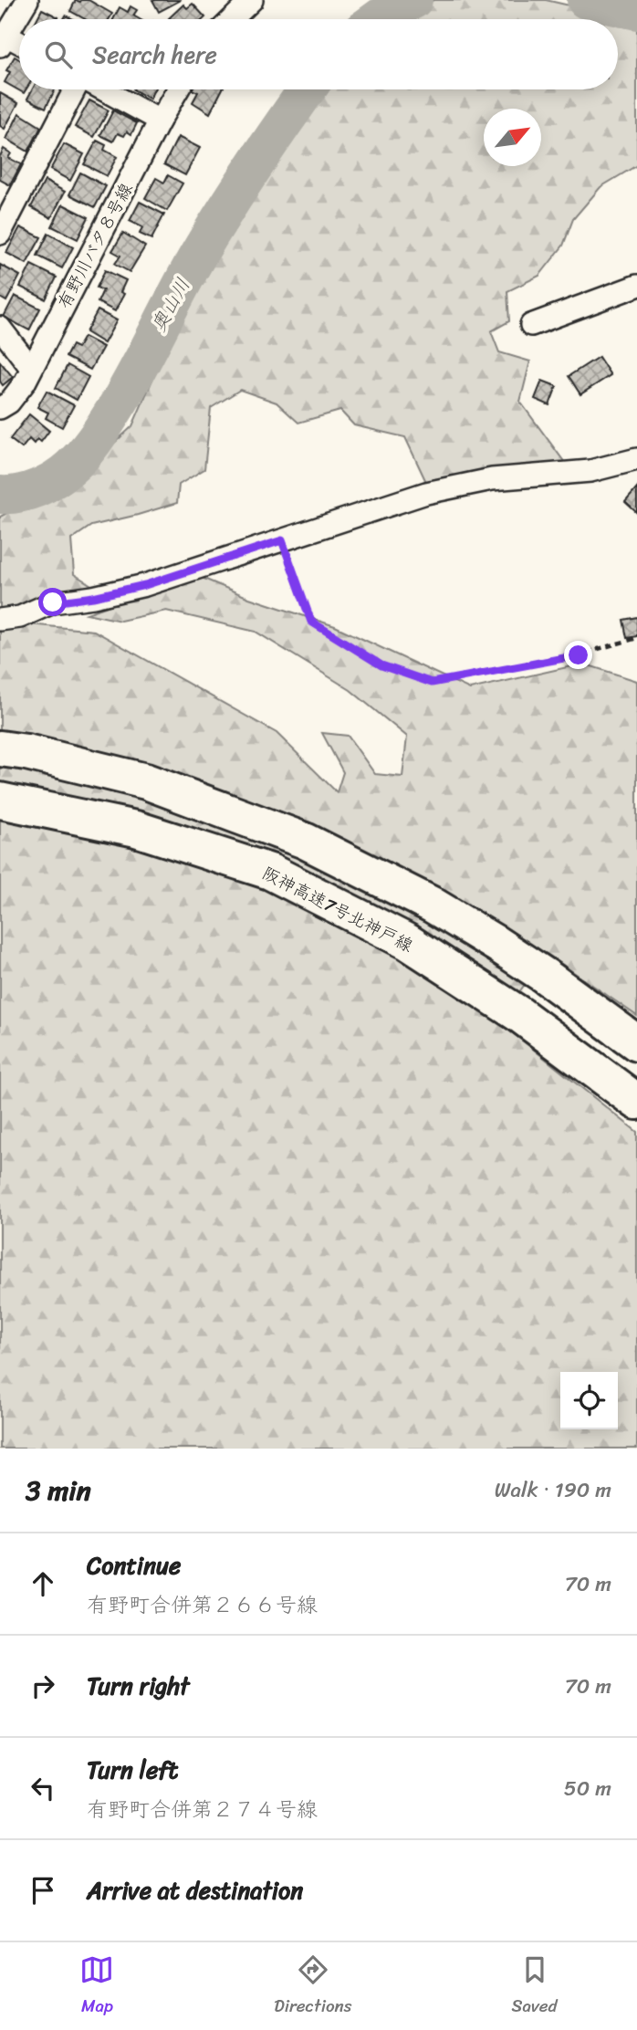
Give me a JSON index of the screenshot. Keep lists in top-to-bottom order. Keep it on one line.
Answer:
{"streets":{"highway":["阪神高速7号北神戸線"],"street":["有野川バタ８号線"]},"water":["奥山川"],"north":"top right","page":{"search":"Search here","heading":["3 min","Walk · 190 m"],"list":[["Continue","有野町合併第２６６号線","70 m"],["Turn right","70 m"],["Turn left","有野町合併第２７４号線","50 m"],"Arrive at destination"],"nav":["Map","Directions","Saved"]}}
